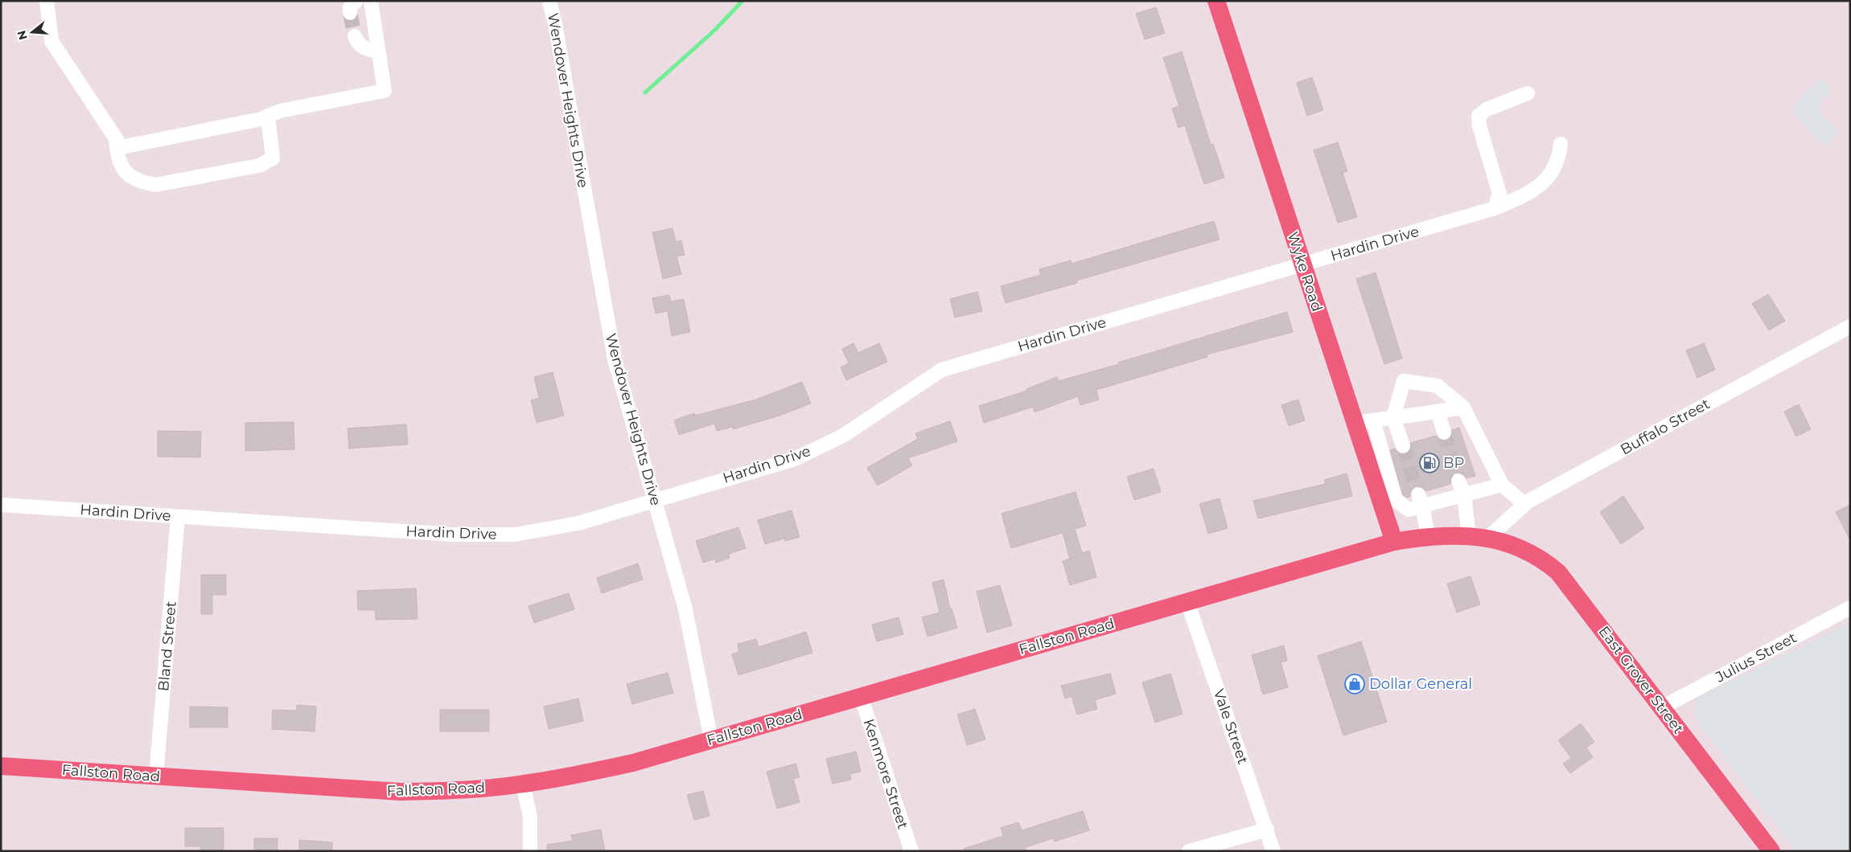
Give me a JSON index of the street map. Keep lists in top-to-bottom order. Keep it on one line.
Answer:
{"streets":{"main road":["Wyke Road","Fallston Road","East Grover Street"],"street":["Wendover Heights Drive","Hardin Drive","Buffalo Street","Bland Street","Julius Street","Vale Street","Kenmore Street"]},"crossings":[["Wendover Heights Drive","Hardin Drive"],["Wendover Heights Drive","Fallston Road"],["Hardin Drive","Wyke Road"],["Hardin Drive","Bland Street"],["Wyke Road","Fallston Road"],["Buffalo Street","Fallston Road"],["Buffalo Street","East Grover Street"],["Fallston Road","Bland Street"],["Fallston Road","East Grover Street"],["Fallston Road","Vale Street"],["Fallston Road","Kenmore Street"],["Julius Street","East Grover Street"]],"places":{"fuel station":["BP"],"shop":["Dollar General"]},"north":"left"}
